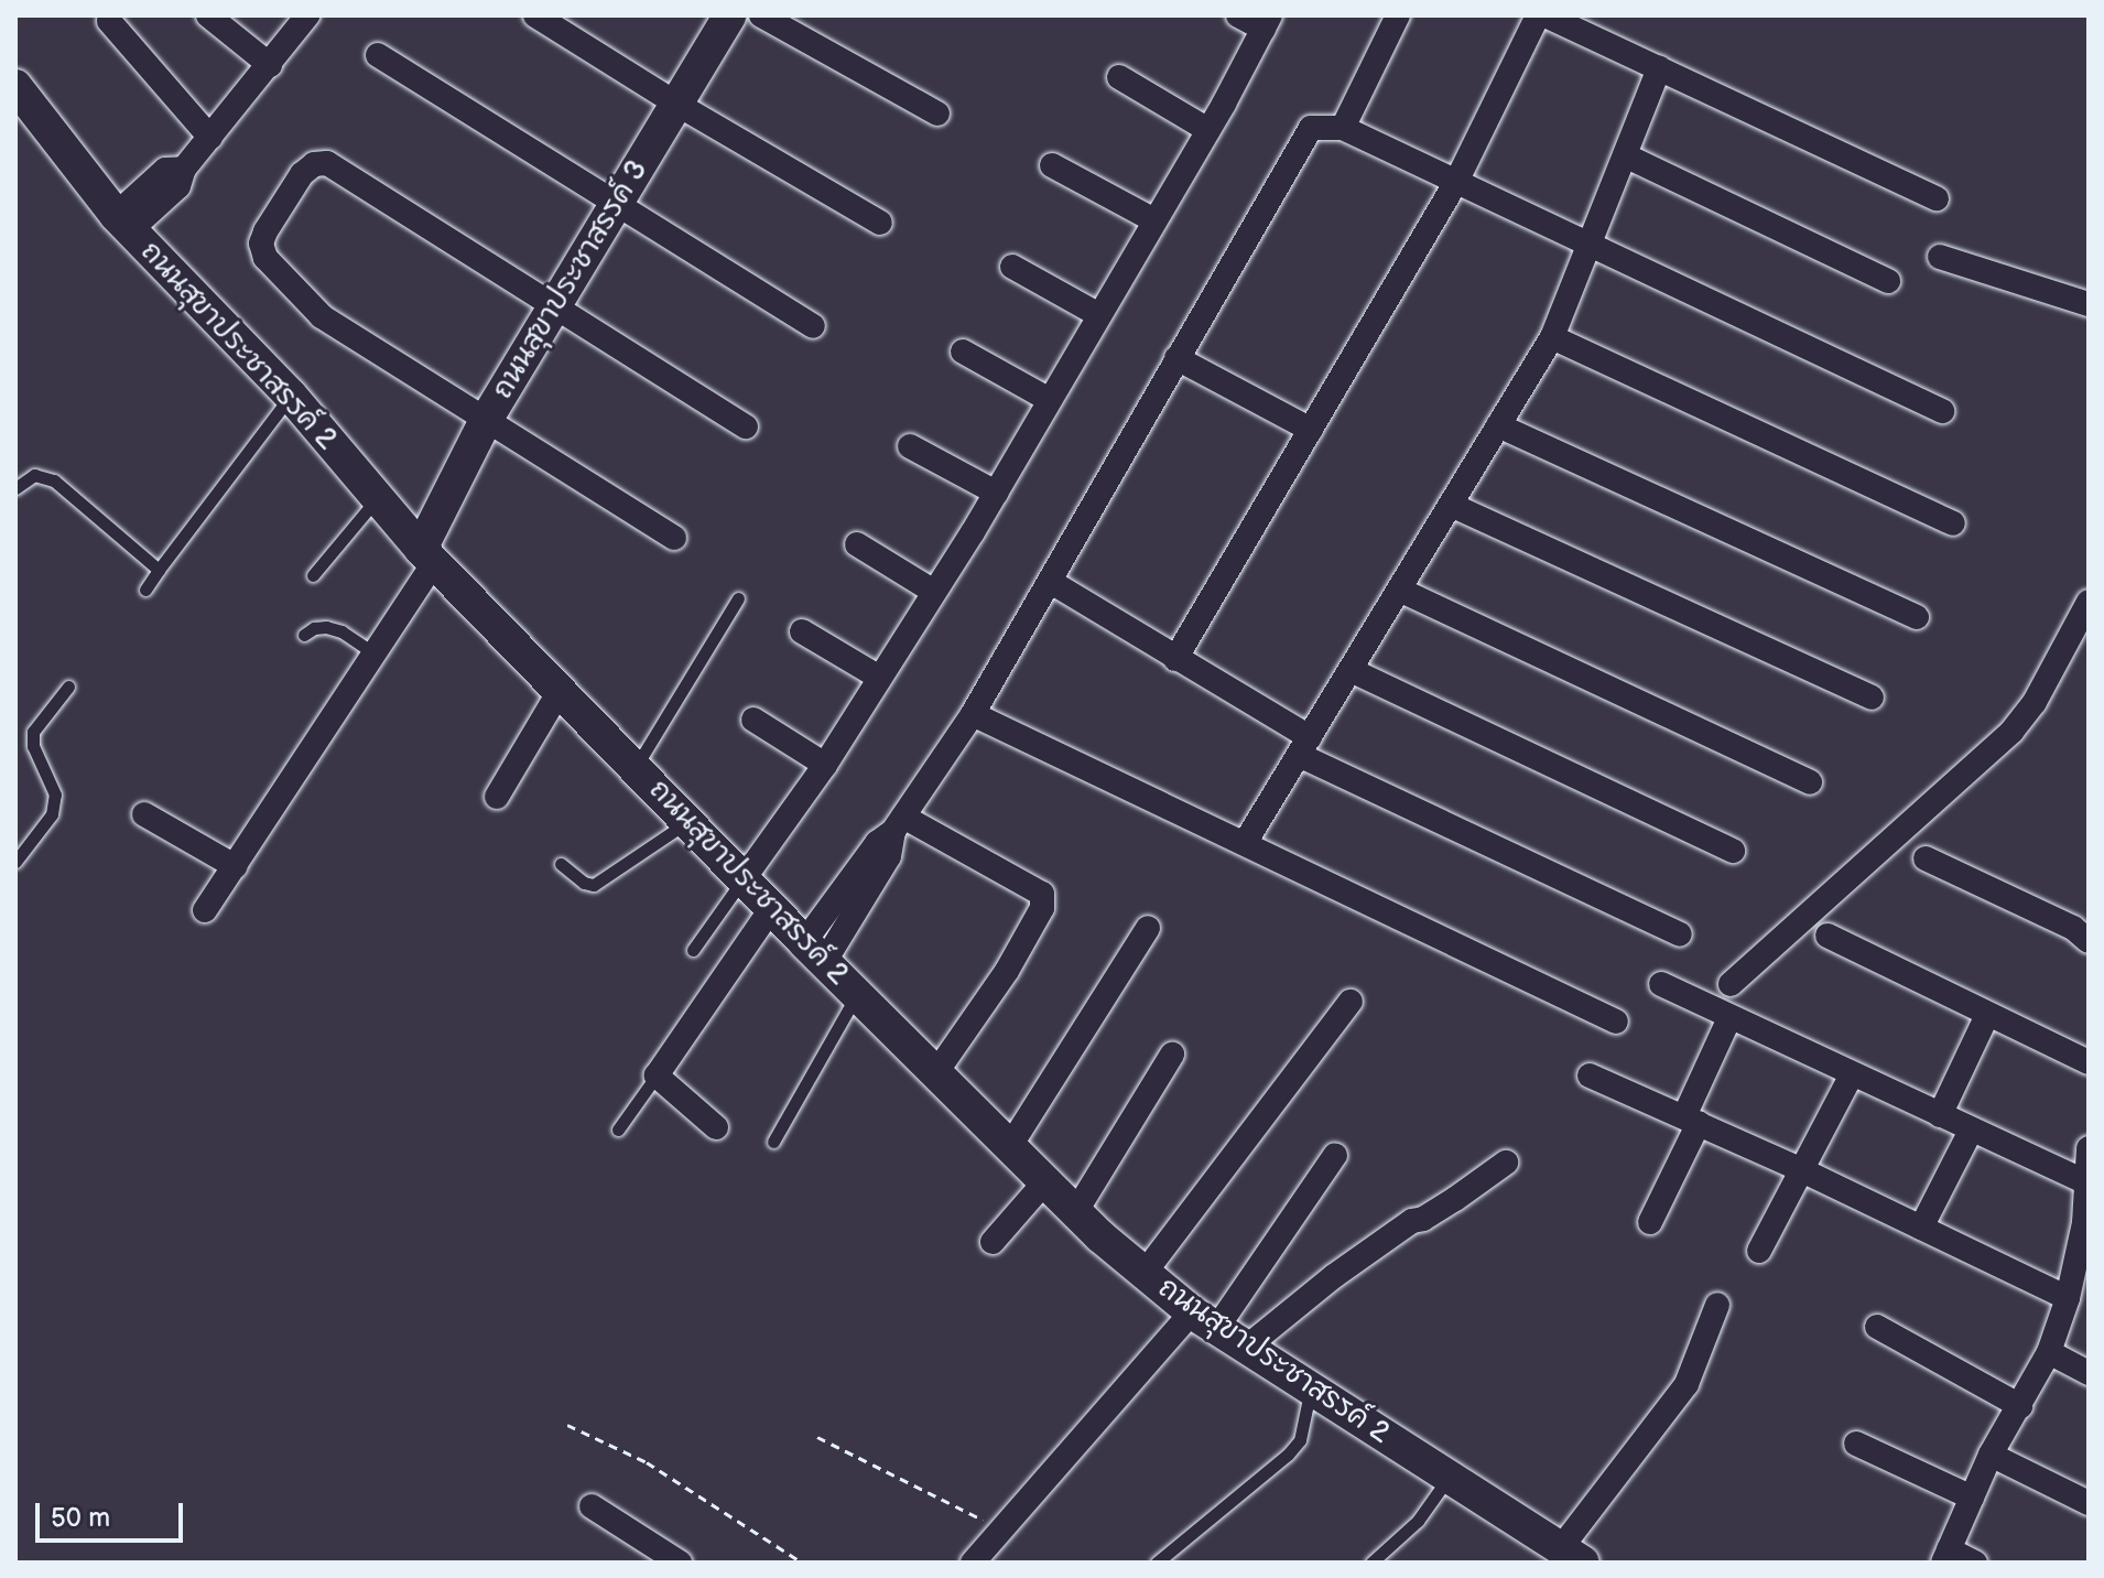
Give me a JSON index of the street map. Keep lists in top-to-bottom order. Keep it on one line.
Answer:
{"streets":{"street":["ถนนสุขาประชาสรรค์ 3","ถนนสุขาประชาสรรค์ 2"]},"crossings":[["ถนนสุขาประชาสรรค์ 3","ถนนสุขาประชาสรรค์ 2"]],"scale_bar":"50 m"}
